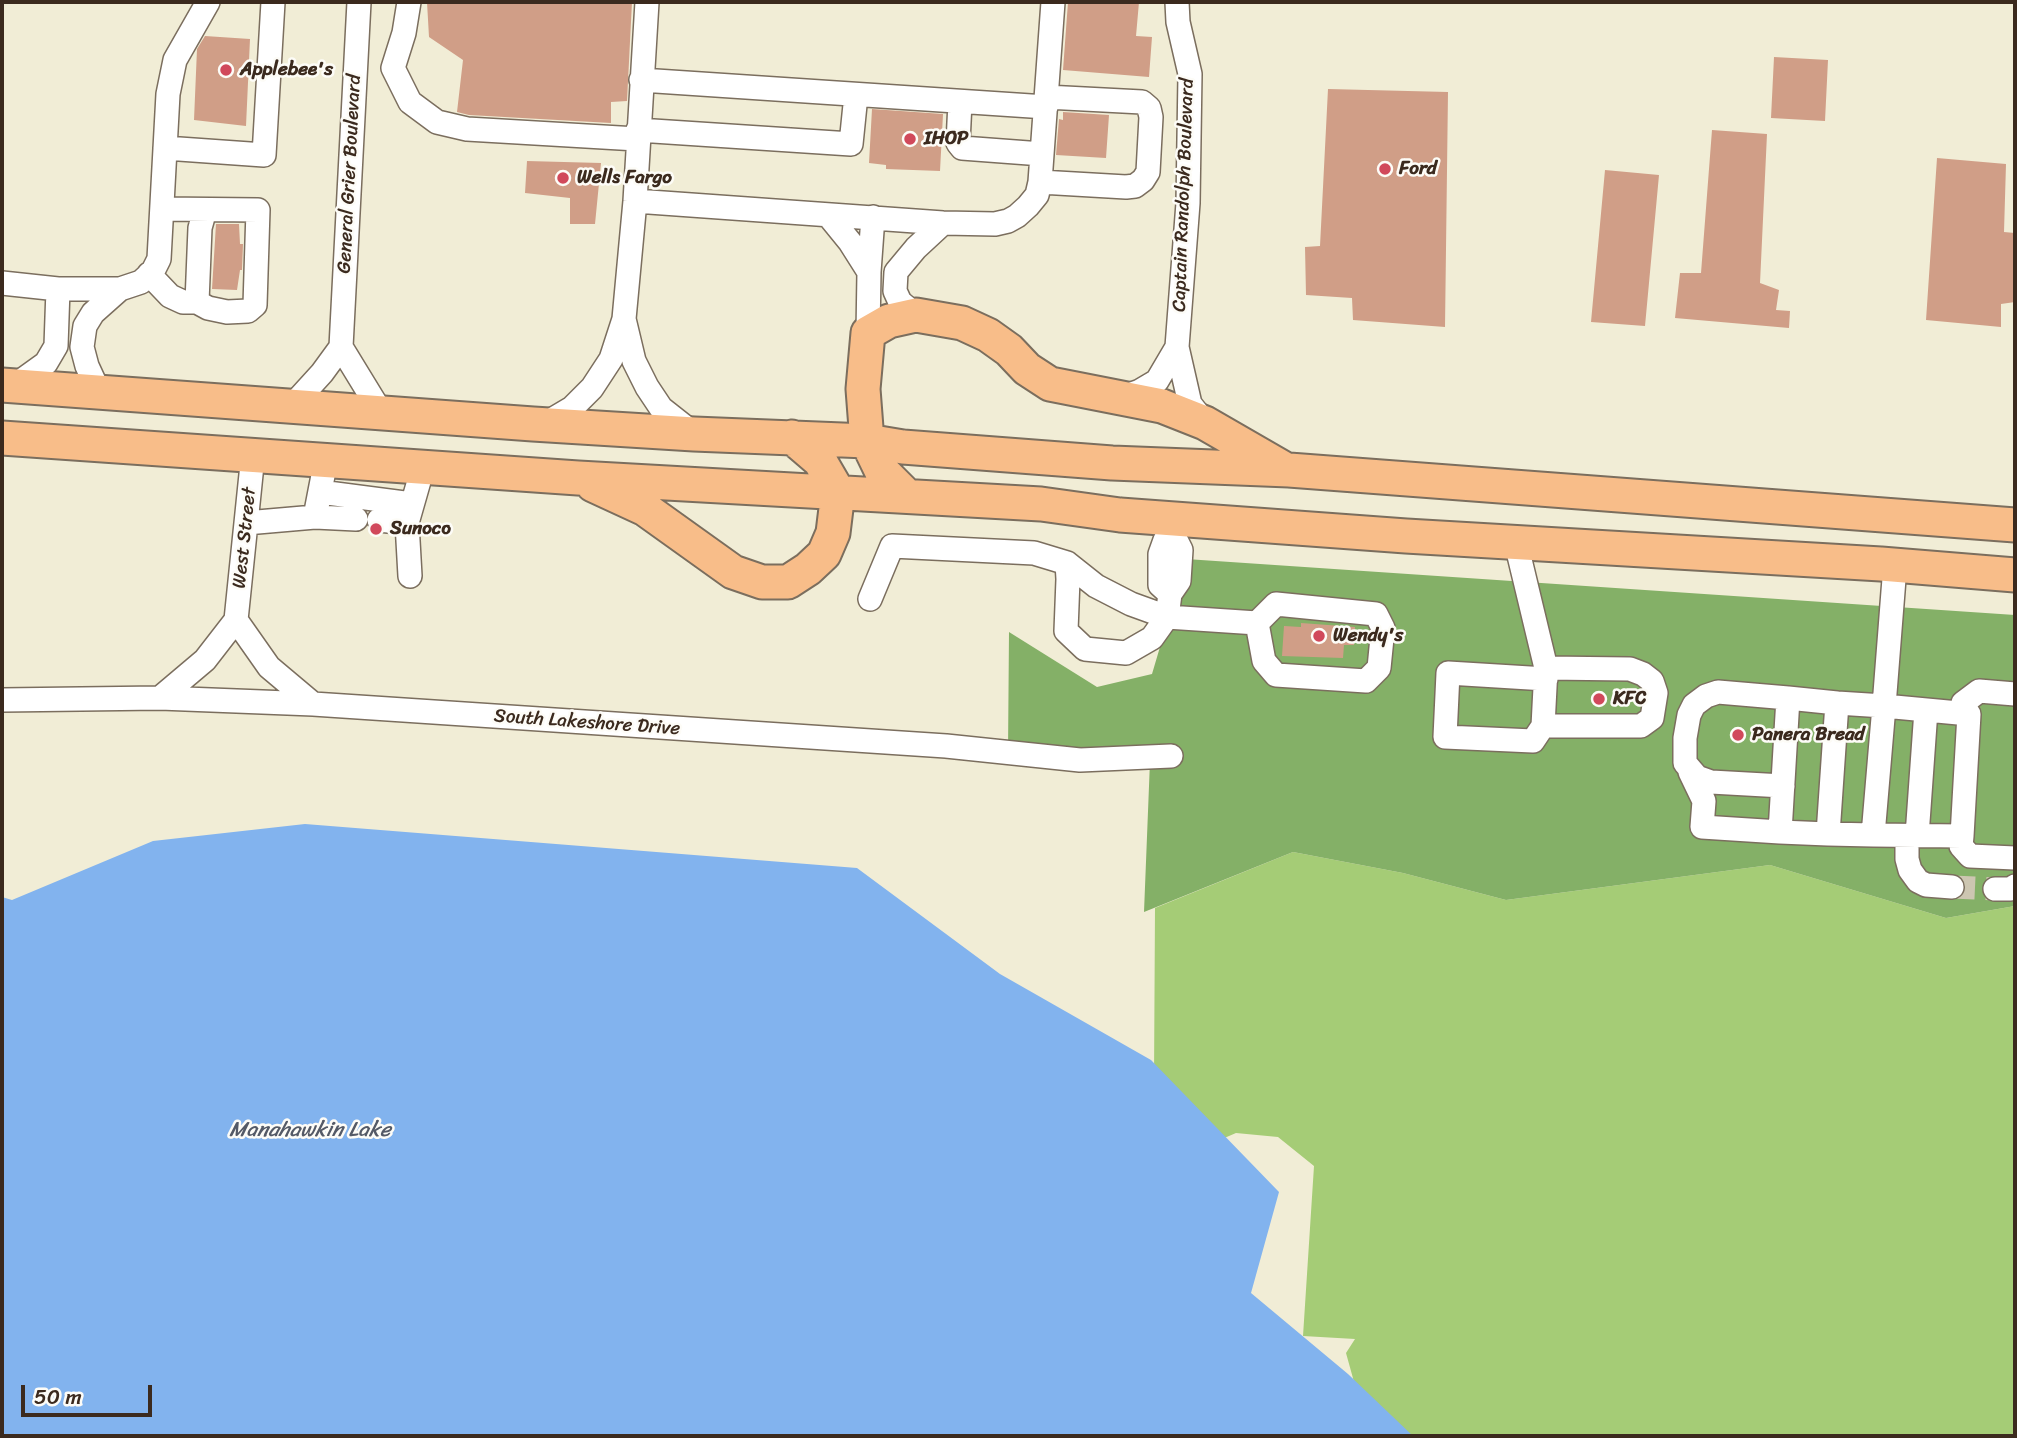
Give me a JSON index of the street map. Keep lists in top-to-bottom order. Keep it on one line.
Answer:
{"streets":{"street":["General Grier Boulevard","Captain Randolph Boulevard","West Street","South Lakeshore Drive"]},"water":["Manahawkin Lake"],"places":["Applebee's","IHOP","Ford","Wells Fargo","Sunoco","Wendy's","KFC","Panera Bread"],"scale_bar":"50 m"}
